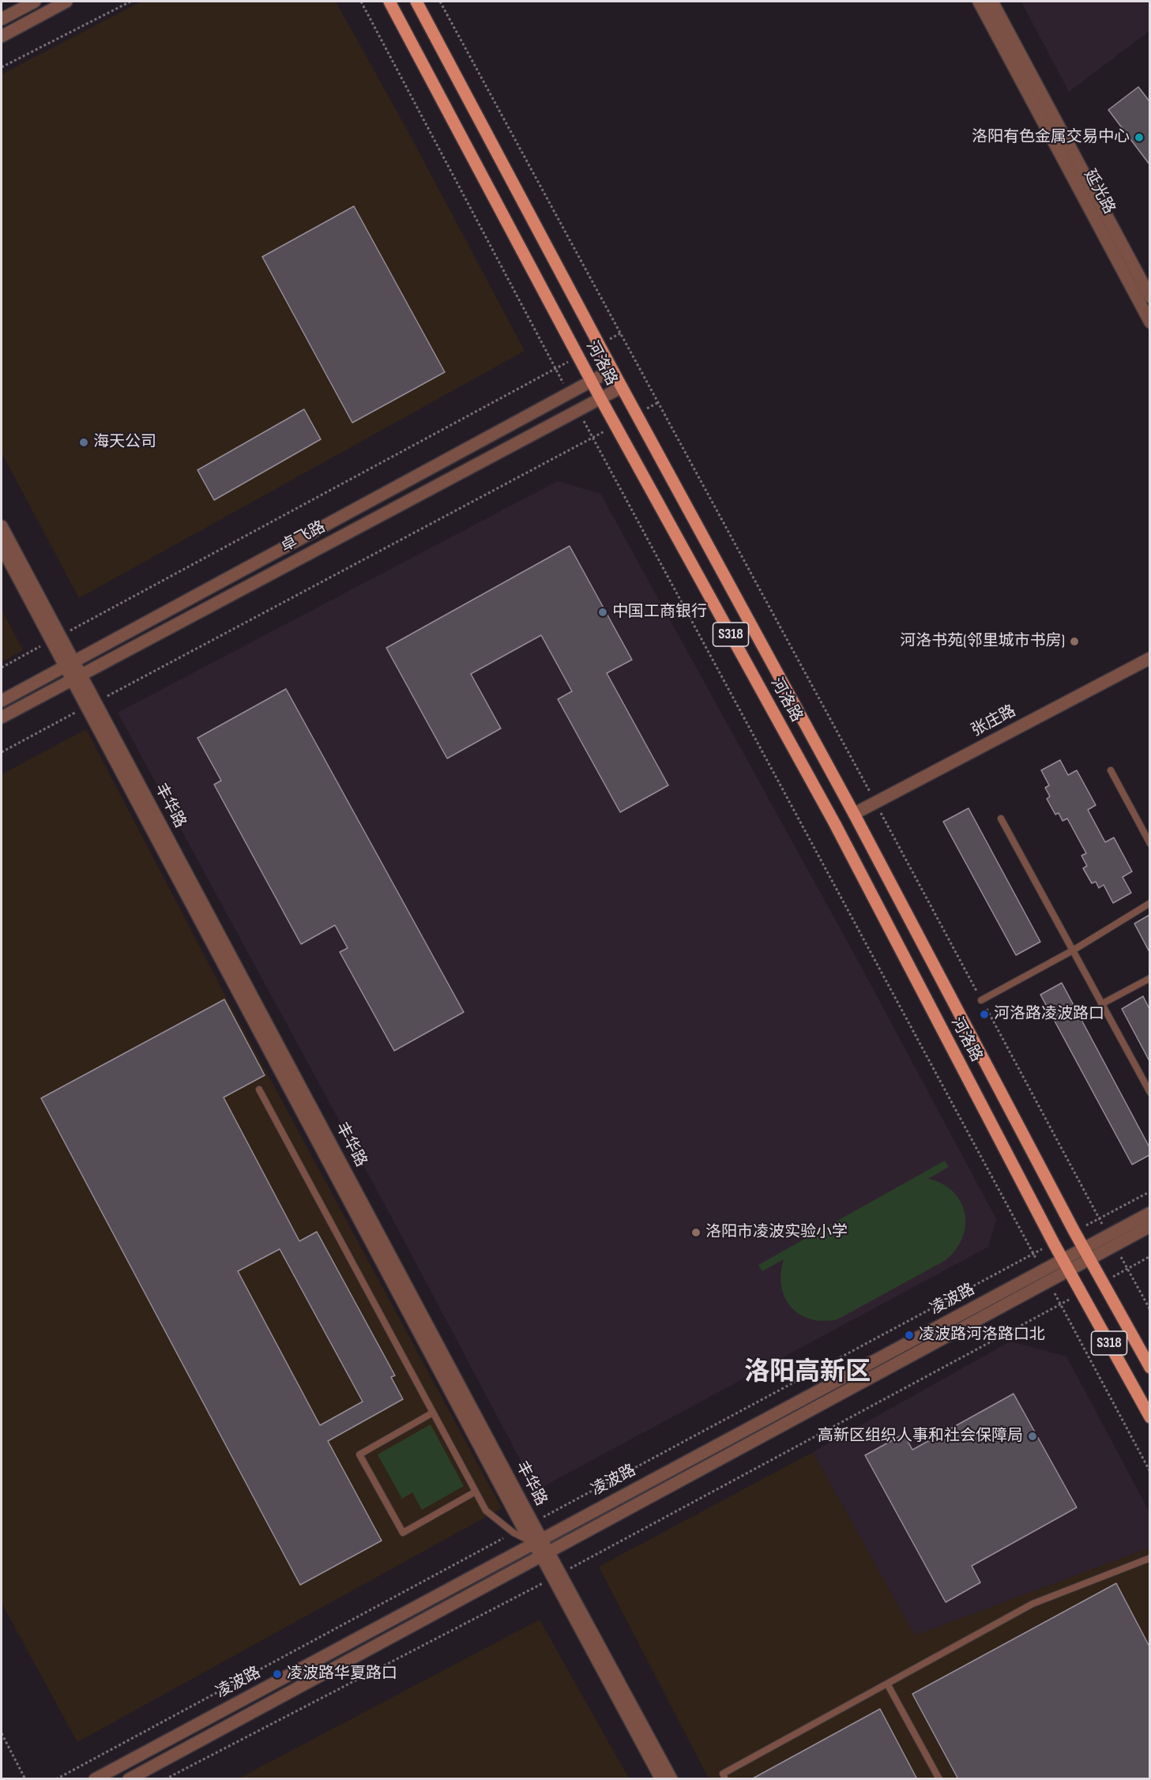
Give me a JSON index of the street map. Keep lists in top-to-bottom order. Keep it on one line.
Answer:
{"streets":{"main road":["河洛路","S318"],"street":["延光路","卓飞路","张庄路","丰华路","凌波路"]},"crossings":[["河洛路","卓飞路"],["河洛路","张庄路"],["河洛路","凌波路"],["卓飞路","丰华路"],["丰华路","凌波路"]],"districts":["洛阳高新区"],"places":["洛阳有色金属交易中心","海天公司","中国工商银行","河洛书苑(邻里城市书房)","河洛路凌波路口","洛阳市凌波实验小学","凌波路河洛路口北","高新区组织人事和社会保障局","凌波路华夏路口"]}
